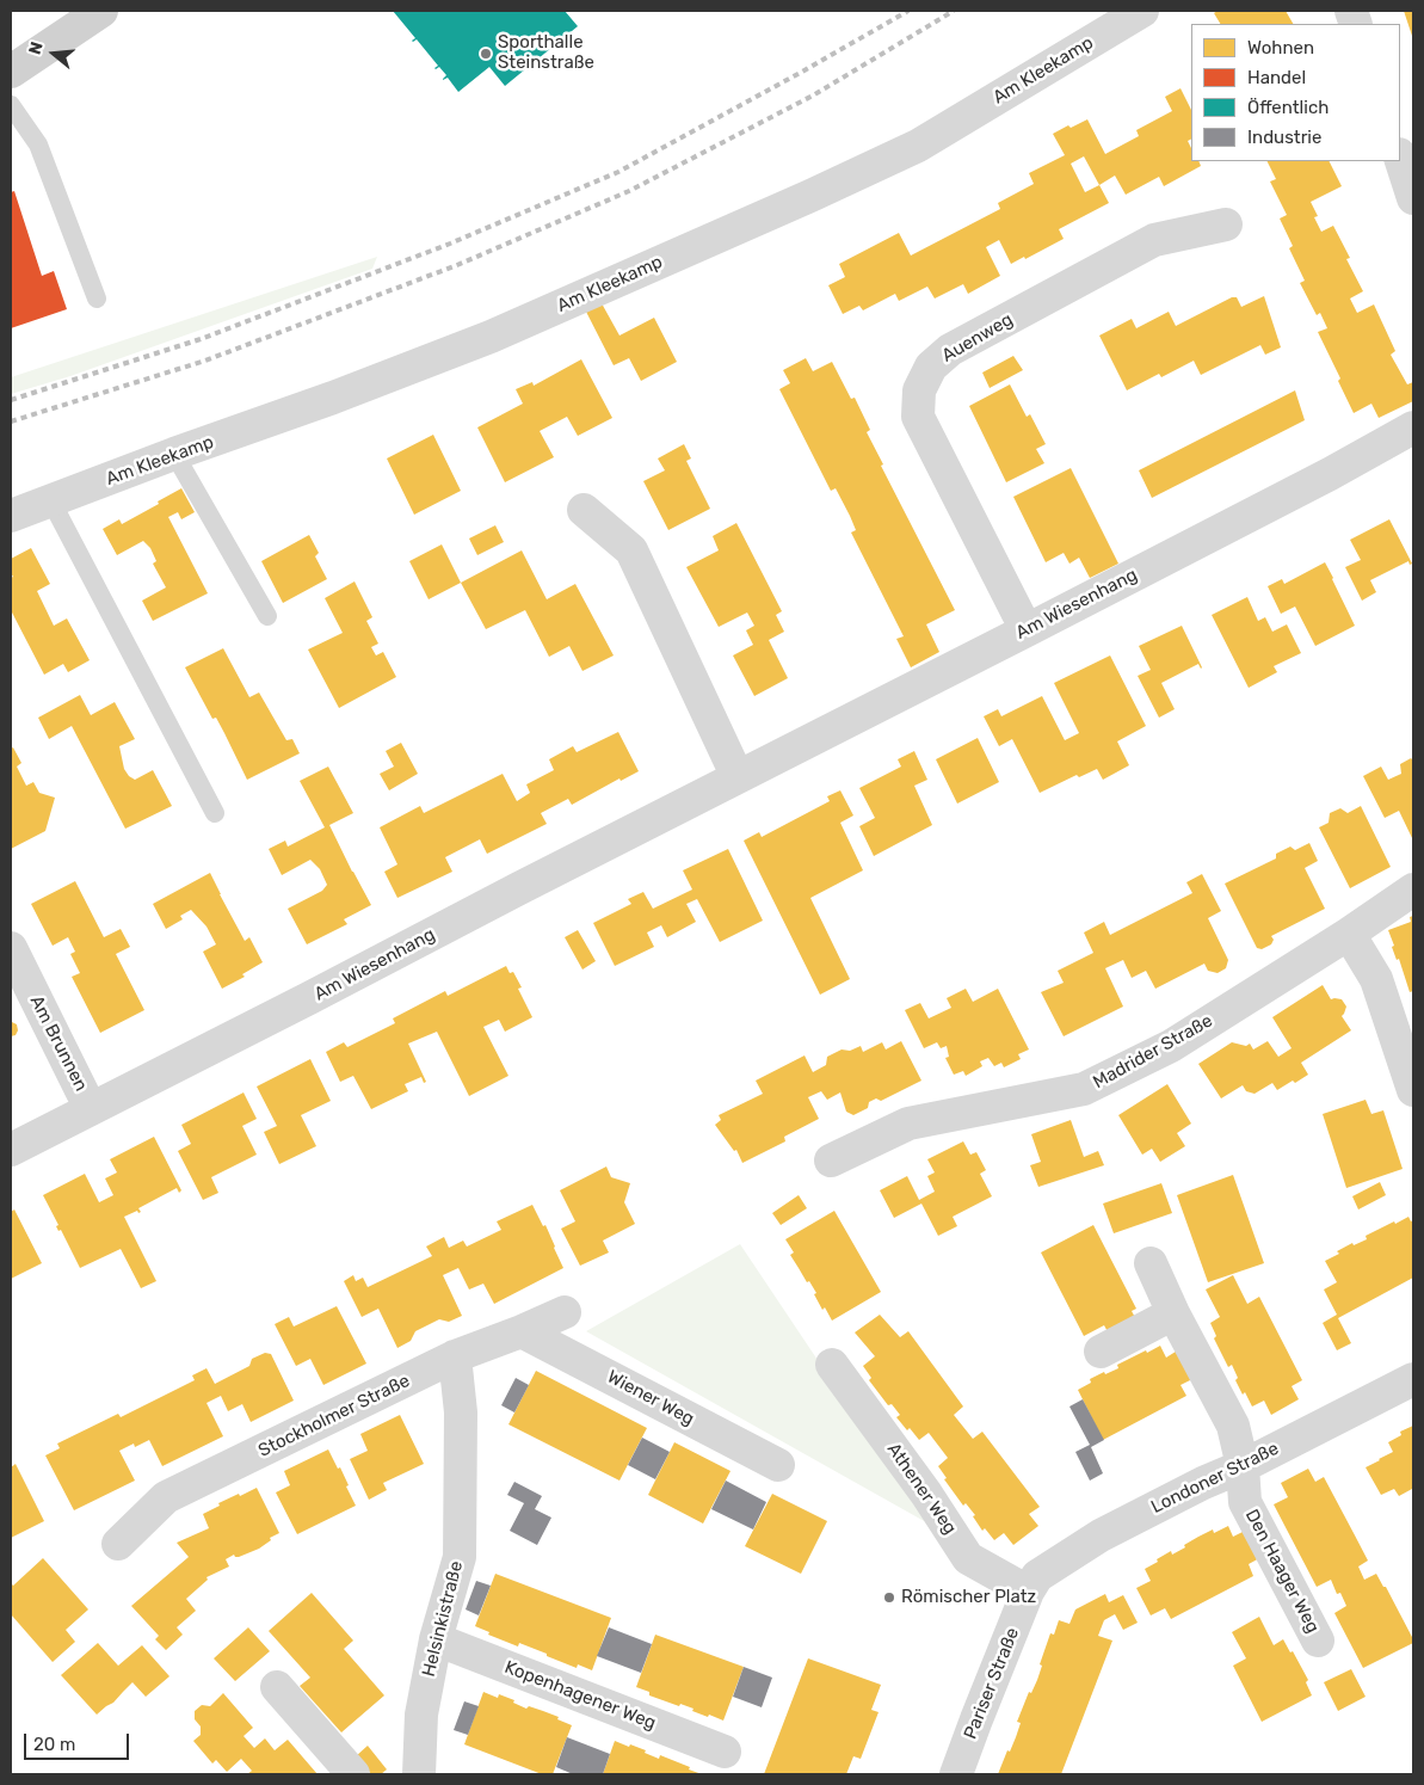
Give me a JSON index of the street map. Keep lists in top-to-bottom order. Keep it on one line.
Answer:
{"streets":{"street":["Am Kleekamp","Auenweg","Am Wiesenhang","Am Brunnen","Madrider Straße","Wiener Weg","Stockholmer Straße","Londoner Straße","Athener Weg","Den Haager Weg","Helsinkistraße","Pariser Straße","Kopenhagener Weg"]},"crossings":[["Auenweg","Am Wiesenhang"],["Am Wiesenhang","Am Brunnen"],["Wiener Weg","Stockholmer Straße"],["Stockholmer Straße","Helsinkistraße"],["Londoner Straße","Athener Weg"],["Londoner Straße","Den Haager Weg"],["Londoner Straße","Pariser Straße"],["Athener Weg","Pariser Straße"],["Helsinkistraße","Kopenhagener Weg"]],"places":["Sporthalle Steinstraße","Römischer Platz"],"legend":["Wohnen","Handel","Öffentlich","Industrie"],"scale_bar":"20 m","north":"left"}
